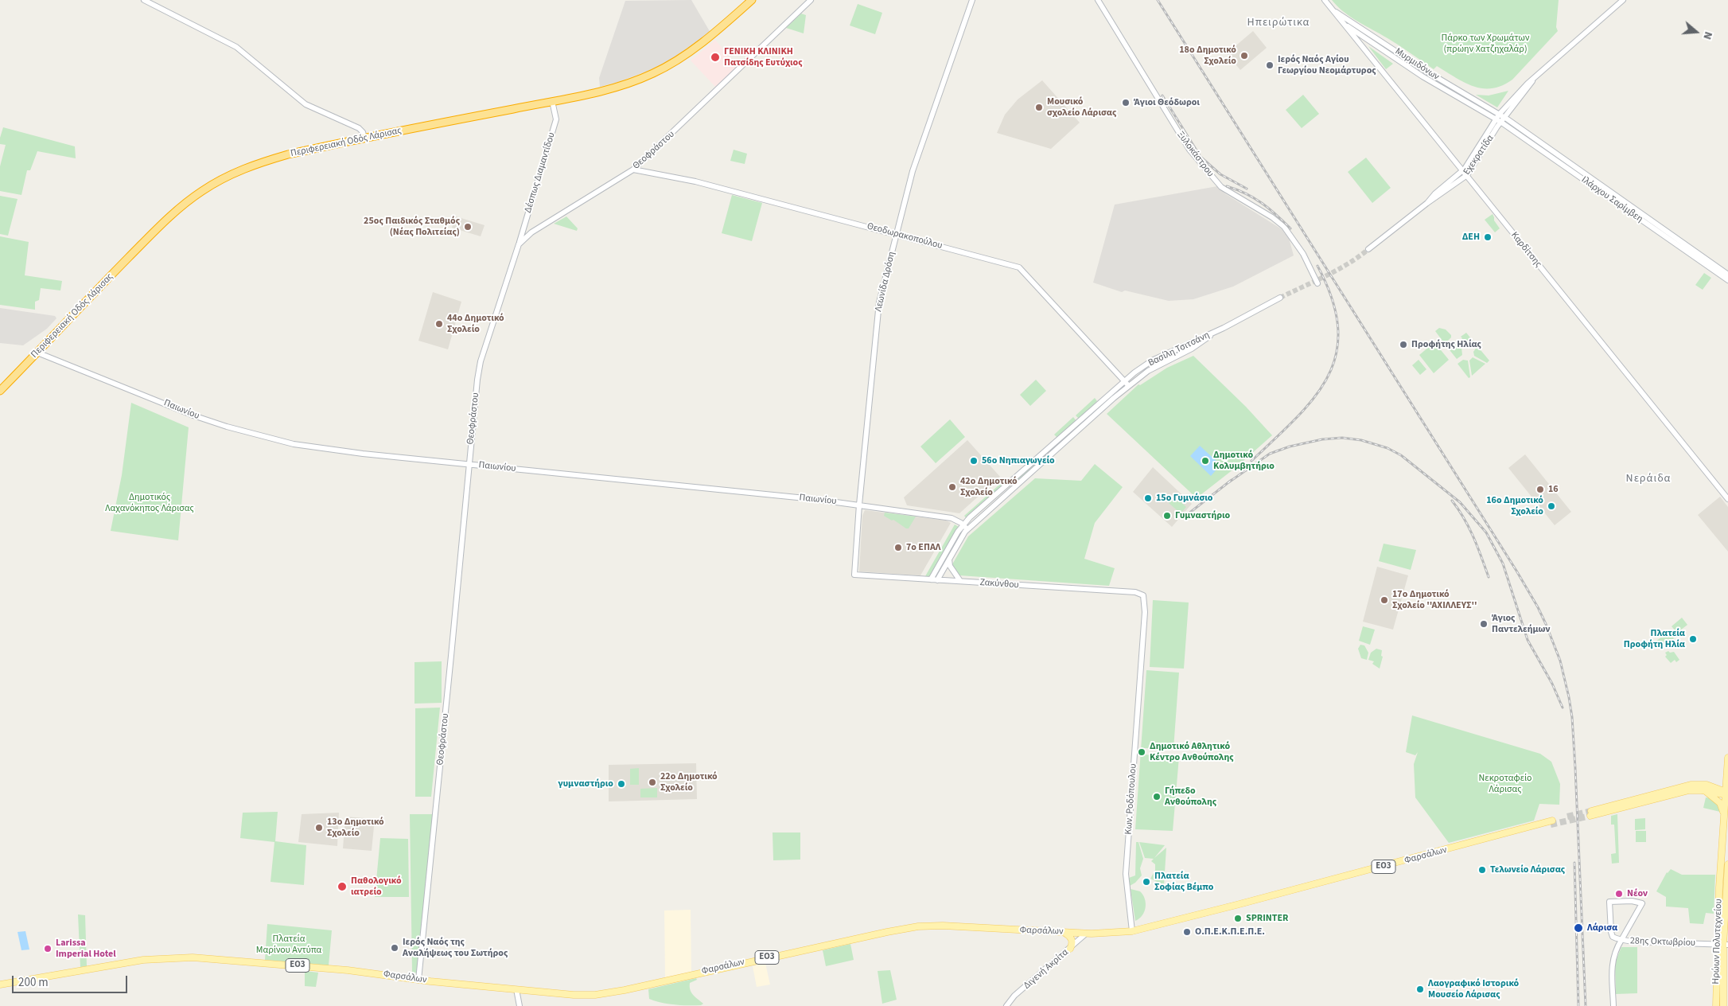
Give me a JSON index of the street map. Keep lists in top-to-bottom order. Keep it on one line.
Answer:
{"streets":{"highway":["Περιφερειακή Οδός Λάρισας"],"main road":["Φαρσάλων","ΕΟ3","Ηρώων Πολυτεχνείου"],"street":["Μυρμιδόνων","Θεοφράστου","Ξυλοκάστρου","Εχεκρατίδα","Δέσπως Διαμαντίδου","Ιλάρχου Σαρίμβεη","Θεοδωρακοπούλου","Καρδίτσης","Λεωνίδα Δρόση","Βασίλη Τσιτσάνη","Παιωνίου","Ζακύνθου","Κων. Ροδόπουλου","28ης Οκτωβρίου","Διγενή Ακρίτα"]},"crossings":[["Μυρμιδόνων","Εχεκρατίδα"],["Μυρμιδόνων","Ιλάρχου Σαρίμβεη"],["Μυρμιδόνων","Καρδίτσης"],["Περιφερειακή Οδός Λάρισας","Δέσπως Διαμαντίδου"],["Περιφερειακή Οδός Λάρισας","Παιωνίου"],["Θεοφράστου","Δέσπως Διαμαντίδου"],["Θεοφράστου","Θεοδωρακοπούλου"],["Θεοφράστου","Παιωνίου"],["Θεοφράστου","Φαρσάλων"],["Εχεκρατίδα","Ιλάρχου Σαρίμβεη"],["Εχεκρατίδα","Καρδίτσης"],["Θεοδωρακοπούλου","Λεωνίδα Δρόση"],["Θεοδωρακοπούλου","Βασίλη Τσιτσάνη"],["Λεωνίδα Δρόση","Παιωνίου"],["Λεωνίδα Δρόση","Ζακύνθου"],["Βασίλη Τσιτσάνη","Παιωνίου"],["Βασίλη Τσιτσάνη","Ζακύνθου"],["Ζακύνθου","Κων. Ροδόπουλου"],["Κων. Ροδόπουλου","Φαρσάλων"],["Φαρσάλων","Διγενή Ακρίτα"],["Ηρώων Πολυτεχνείου","28ης Οκτωβρίου"]],"districts":["Ηπειρώτικα","Νεράιδα"],"parks":["Πάρκο των Χρωμάτων (πρώην Χατζηχαλάρ)","Δημοτικός Λαχανόκηπος Λάρισας","Νεκροταφείο Λάρισας","Πλατεία Μαρίνου Αντύπα"],"places":["18ο Δημοτικό Σχολείο","ΓΕΝΙΚΗ ΚΛΙΝΙΚΗ Πατσίδης Ευτύχιος","Ιερός Ναός Αγίου Γεωργίου Νεομάρτυρος","Άγιοι Θεόδωροι","Μουσικό σχολείο Λάρισας","25ος Παιδικός Σταθμός (Νέας Πολιτείας)","ΔΕΗ","44ο Δημοτικό Σχολείο","Προφήτης Ηλίας","56ο Νηπιαγωγείο","Δημοτικό Κολυμβητήριο","42ο Δημοτικό Σχολείο","16","15ο Γυμνάσιο","16o Δημοτικό Σχολείο","Γυμναστήριο","7ο ΕΠΑΛ","17ο Δημοτικό Σχολείο ''ΑΧΙΛΛΕΥΣ''","Άγιος Παντελεήμων","Πλατεία Προφήτη Ηλία","Δημοτικό Αθλητικό Κέντρο Ανθούπολης","22ο Δημοτικό Σχολείο","γυμναστήριο","Γήπεδο Ανθούπολης","13ο Δημοτικό Σχολείο","Τελωνείο Λάρισας","Πλατεία Σοφίας Βέμπο","Παθολογικό ιατρείο","Νέον","SPRINTER","Λάρισα","Ο.Π.Ε.Κ.Π.Ε.Π.Ε.","Ιερός Ναός της Αναλήψεως του Σωτήρος","Larissa Imperial Hotel","Λαογραφικό Ιστορικό Μουσείο Λάρισας"],"scale_bar":"200 m","north":"right"}
